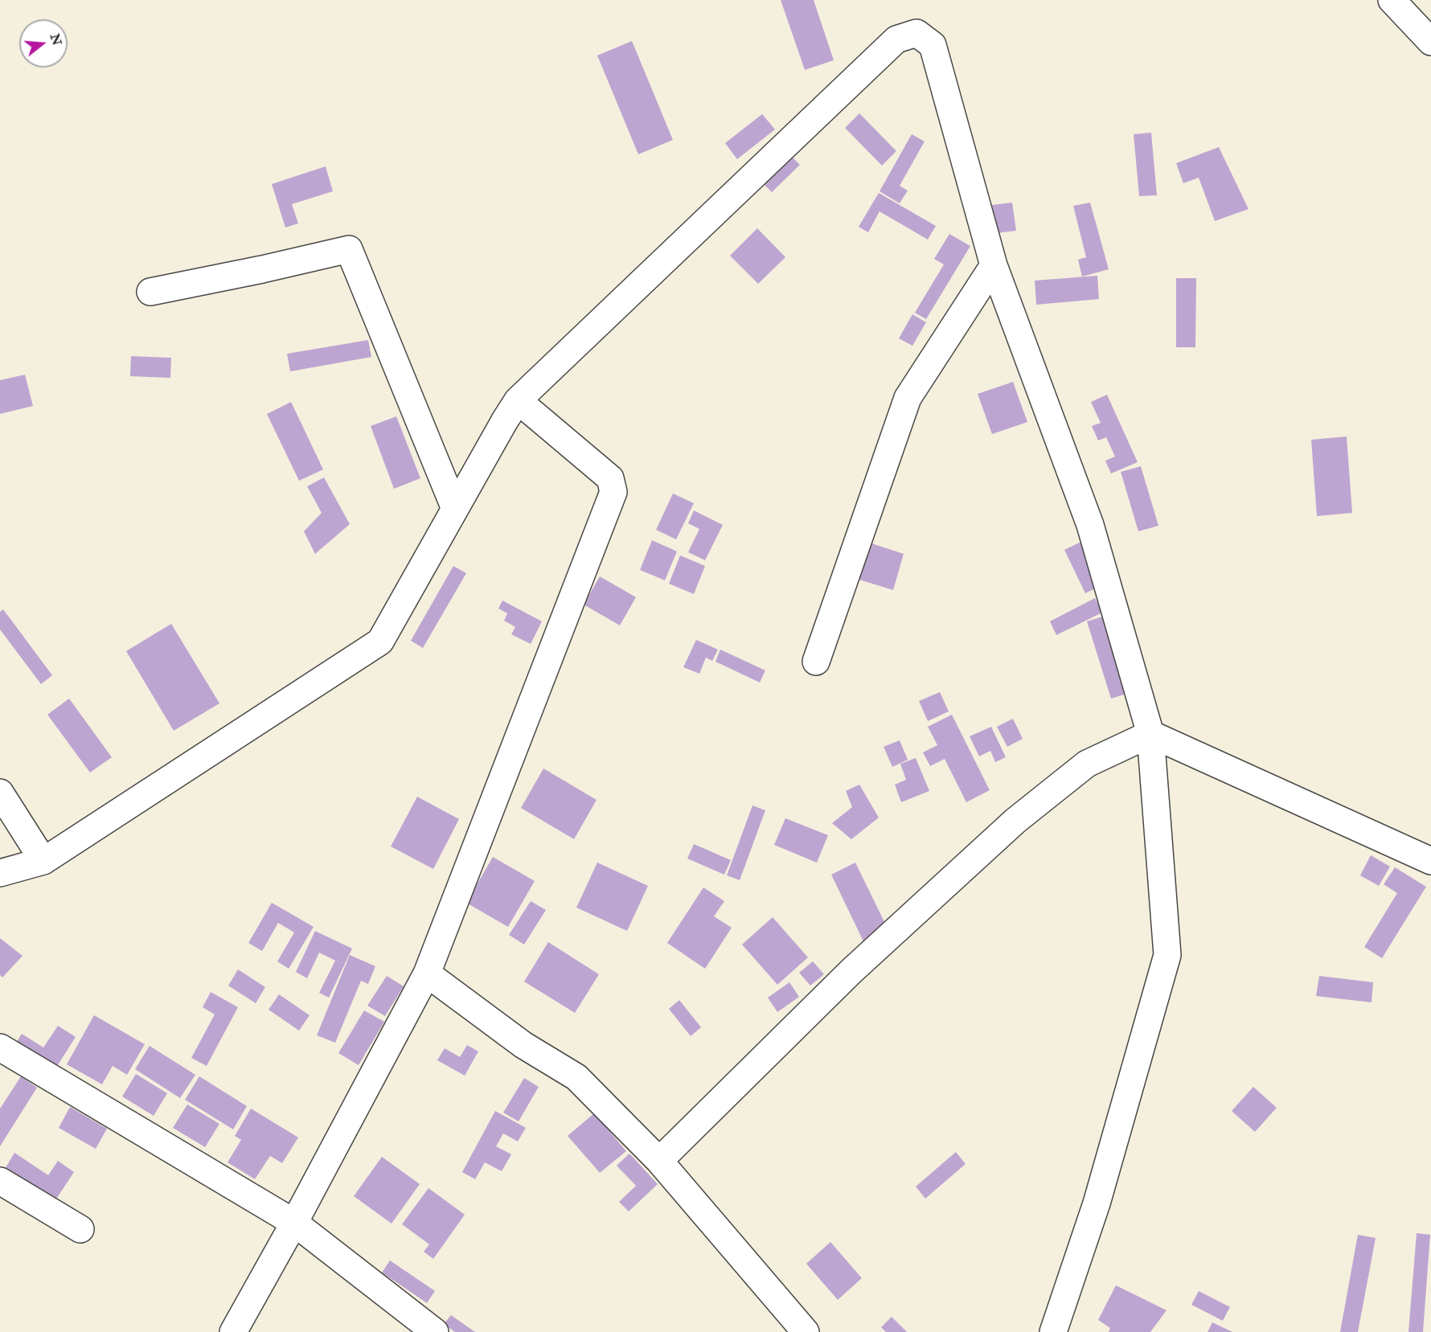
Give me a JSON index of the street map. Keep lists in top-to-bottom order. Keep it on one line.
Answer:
{"north":"right"}
